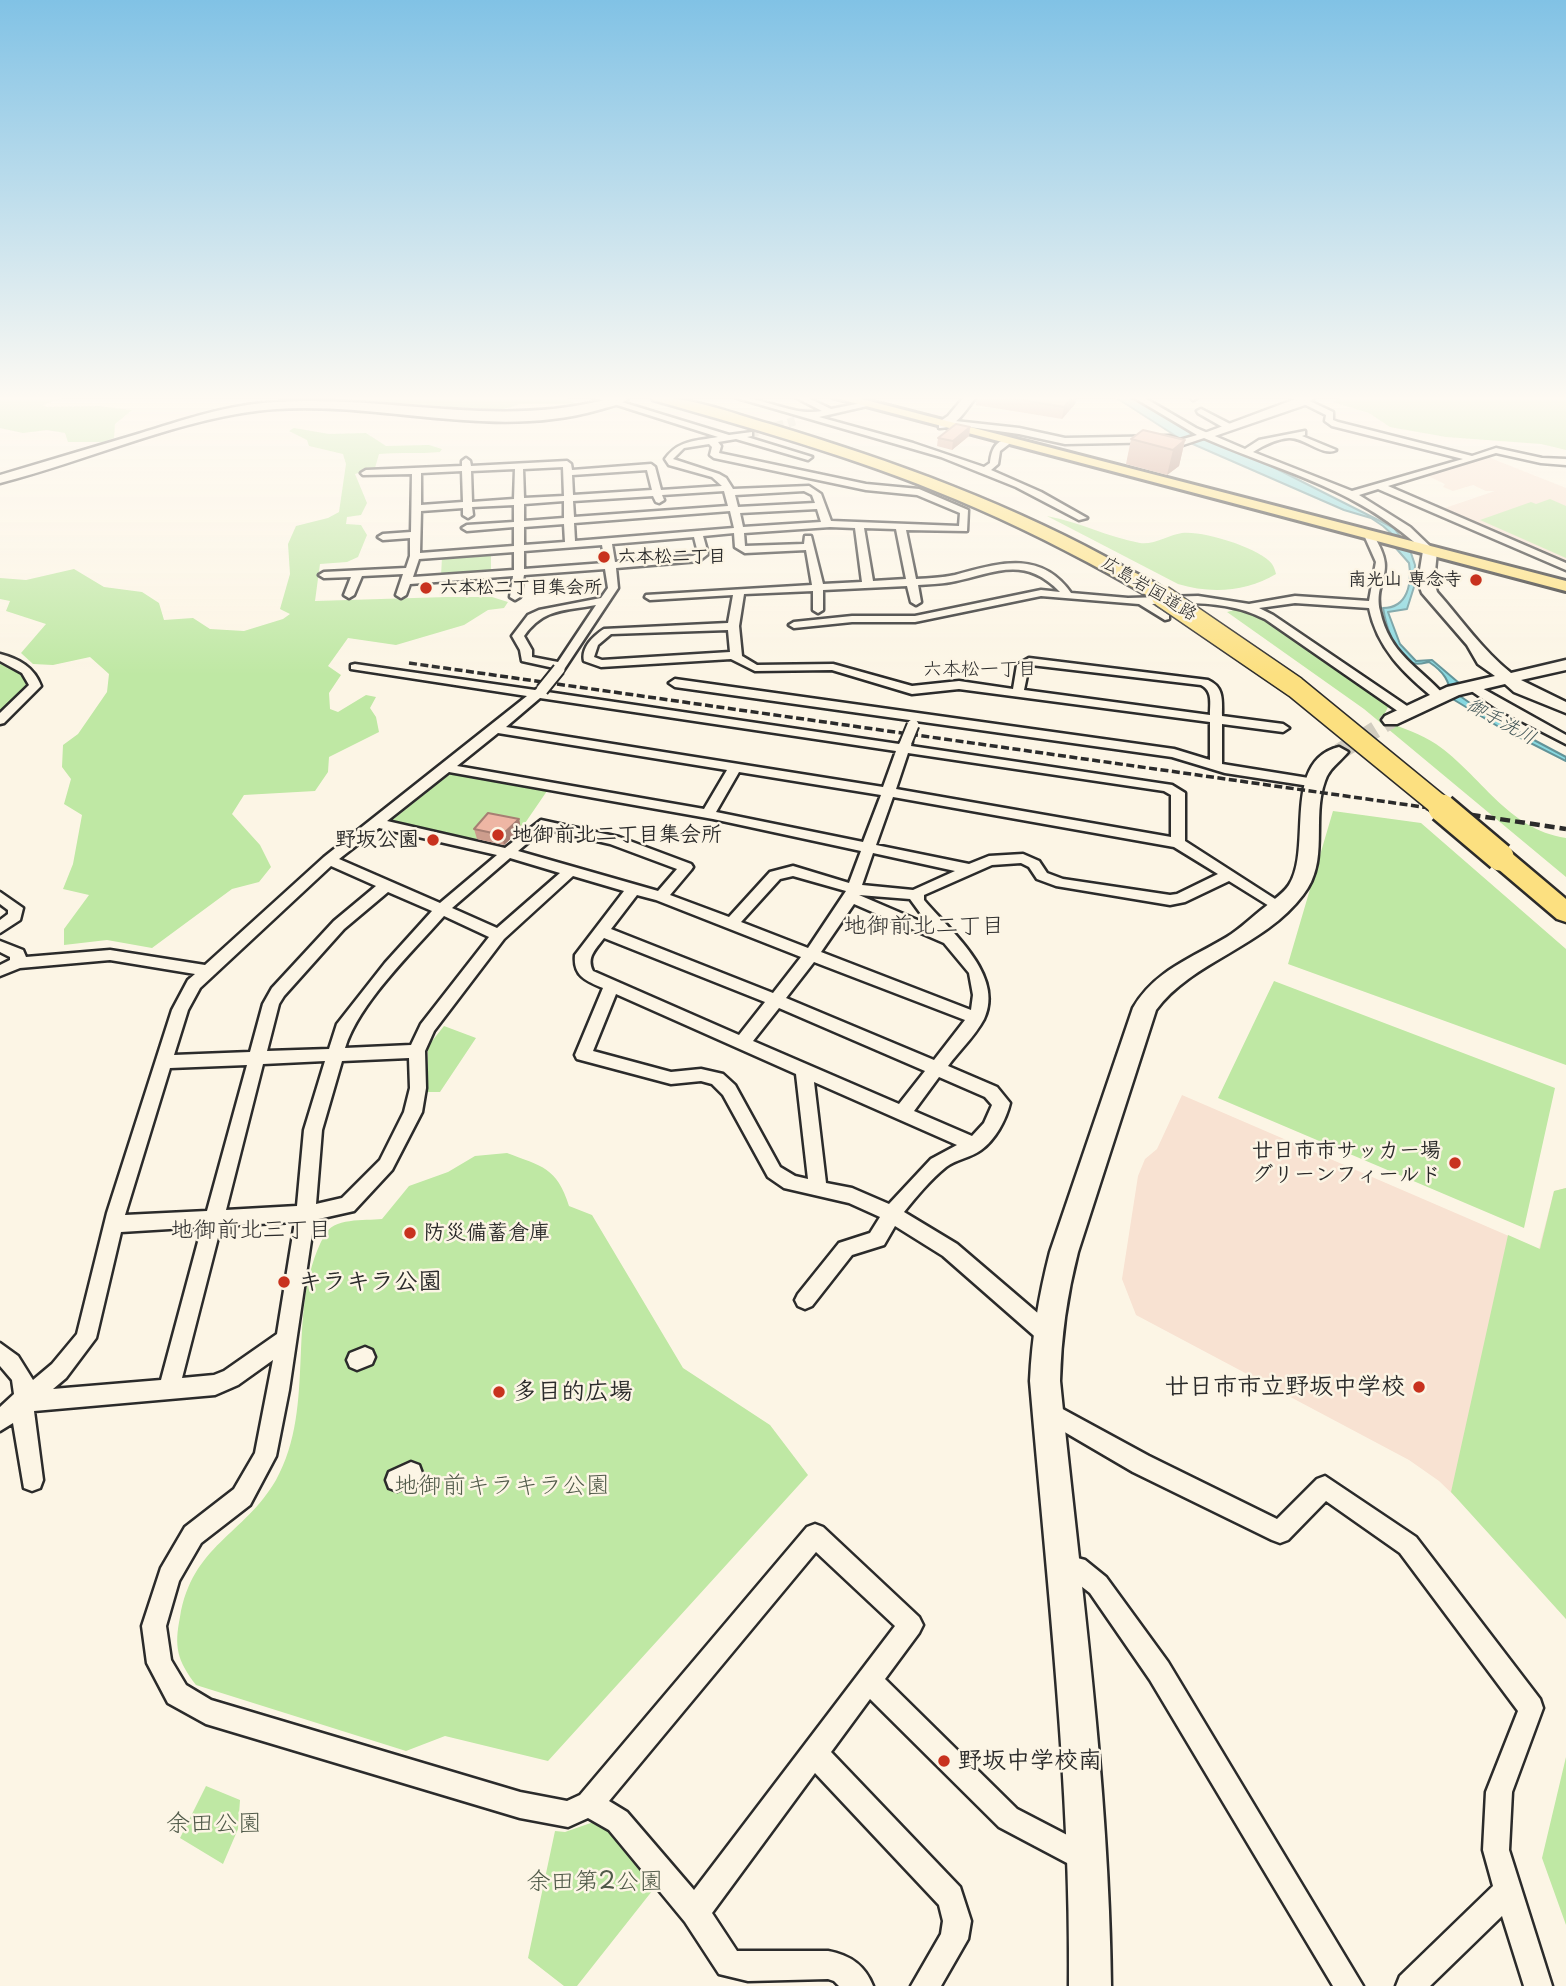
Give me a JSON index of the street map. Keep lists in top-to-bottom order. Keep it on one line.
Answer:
{"streets":{"highway":["広島岩国道路"]},"districts":["六本松一丁目","地御前北二丁目","地御前北三丁目"],"water":["御手洗川"],"parks":["地御前キラキラ公園","余田公園","余田第2公園"],"places":["六本松二丁目","南光山 専念寺","六本松二丁目集会所","地御前北二丁目集会所","野坂公園","廿日市市サッカー場 グリーンフィールド","防災備蓄倉庫","キラキラ公園","廿日市市立野坂中学校","多目的広場","野坂中学校南"]}
